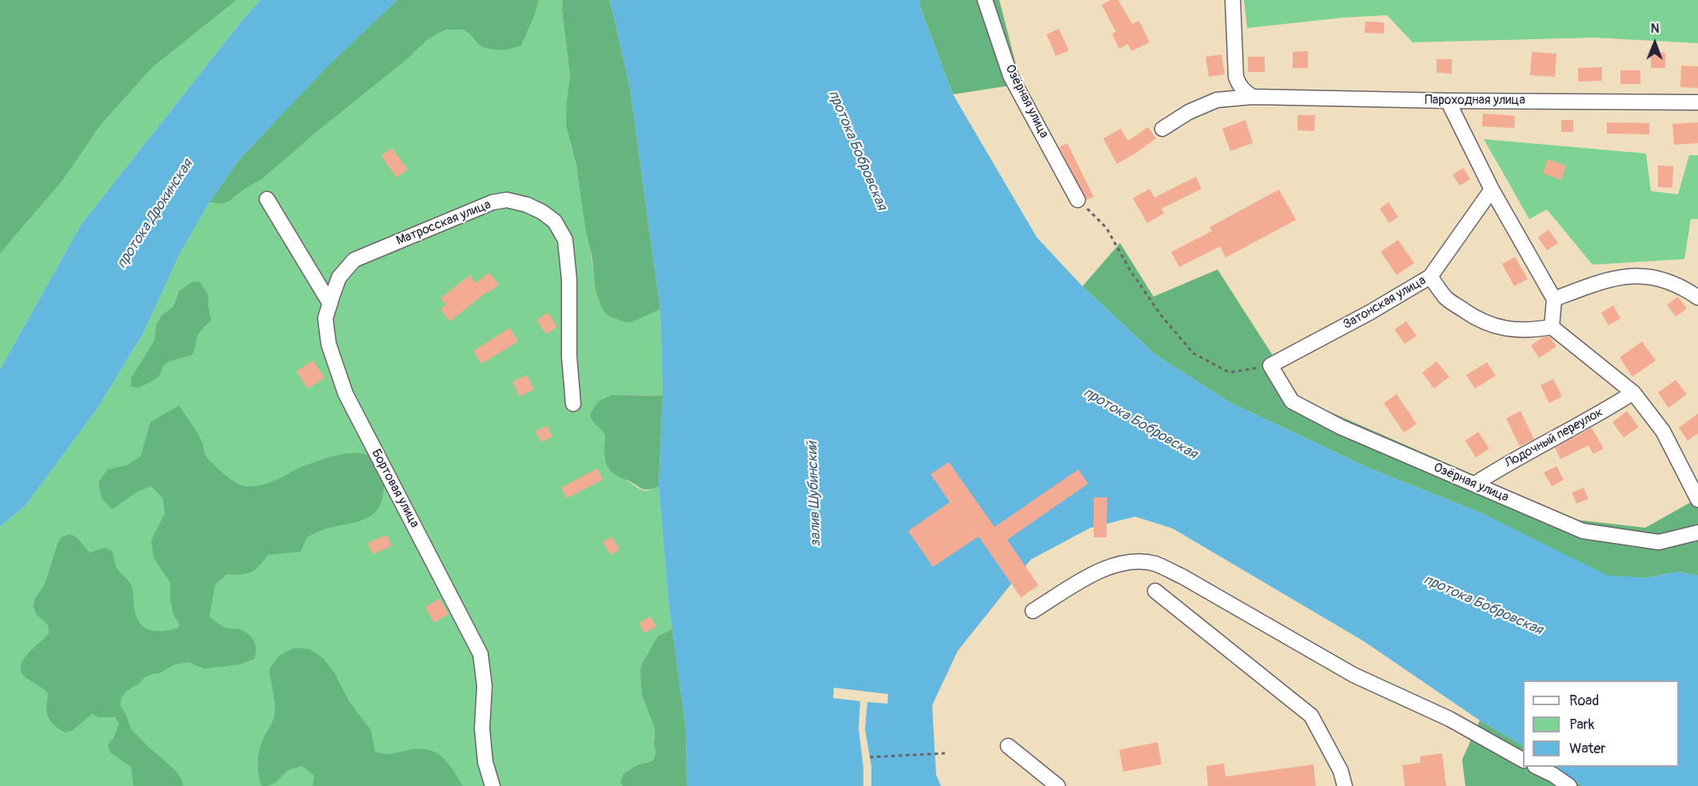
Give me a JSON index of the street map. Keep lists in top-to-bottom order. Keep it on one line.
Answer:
{"streets":{"street":["Пароходная улица","Озёрная улица","Матросская улица","Затонская улица","Лодочный переулок","Бортовая улица"]},"crossings":[["Озёрная улица","Затонская улица"],["Озёрная улица","Лодочный переулок"],["Матросская улица","Бортовая улица"]],"water":["протока Бобровская","протока Дрокинская","залив Шубинский"],"legend":["Road","Park","Water"],"north":"top"}
